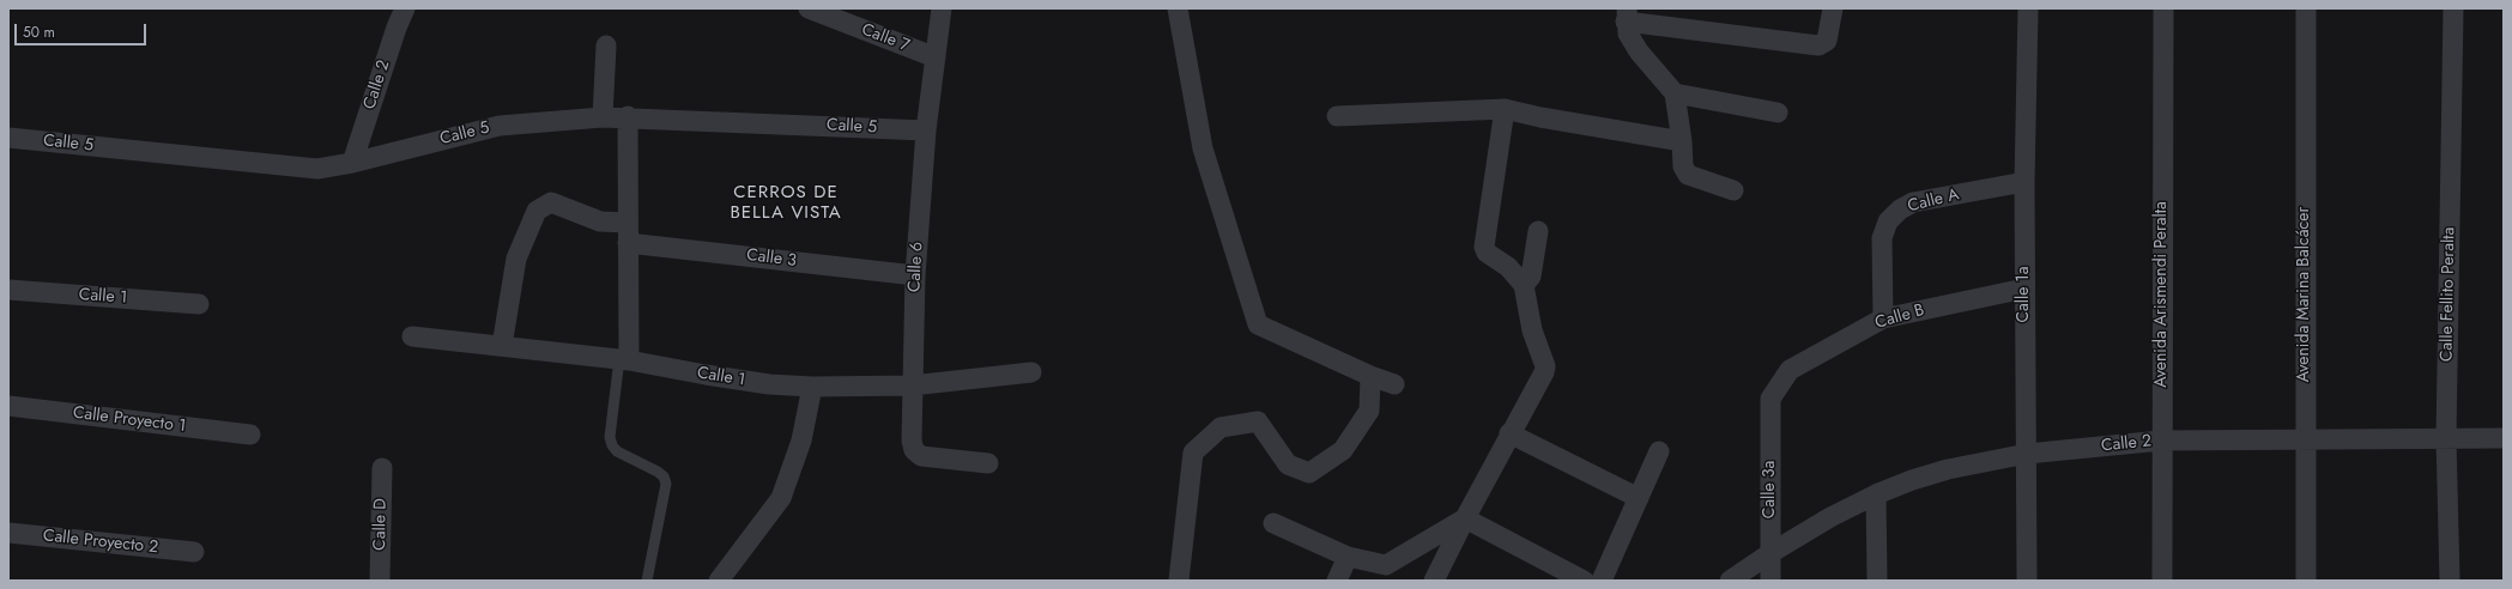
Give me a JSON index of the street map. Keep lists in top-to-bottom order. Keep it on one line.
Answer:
{"streets":{"street":["Calle 7","Calle 2","Calle 5","Calle A","Calle 3","Calle 6","Calle 1a","Avenida Arismendi Peralta","Avenida Marina Balcácer","Calle Fellito Peralta","Calle 1","Calle B","Calle Proyecto 1","Calle 3a","Calle D","Calle Proyecto 2"]},"crossings":[["Calle 7","Calle 6"],["Calle 2","Calle 5"],["Calle 2","Calle 1a"],["Calle 2","Avenida Arismendi Peralta"],["Calle 2","Avenida Marina Balcácer"],["Calle 2","Calle Fellito Peralta"],["Calle 2","Calle 3a"],["Calle 5","Calle 6"],["Calle A","Calle 1a"],["Calle A","Calle B"],["Calle 3","Calle 6"],["Calle 6","Calle 1"],["Calle 1a","Calle B"],["Calle B","Calle 3a"]],"districts":["CERROS DE BELLA VISTA"],"scale_bar":"50 m"}
